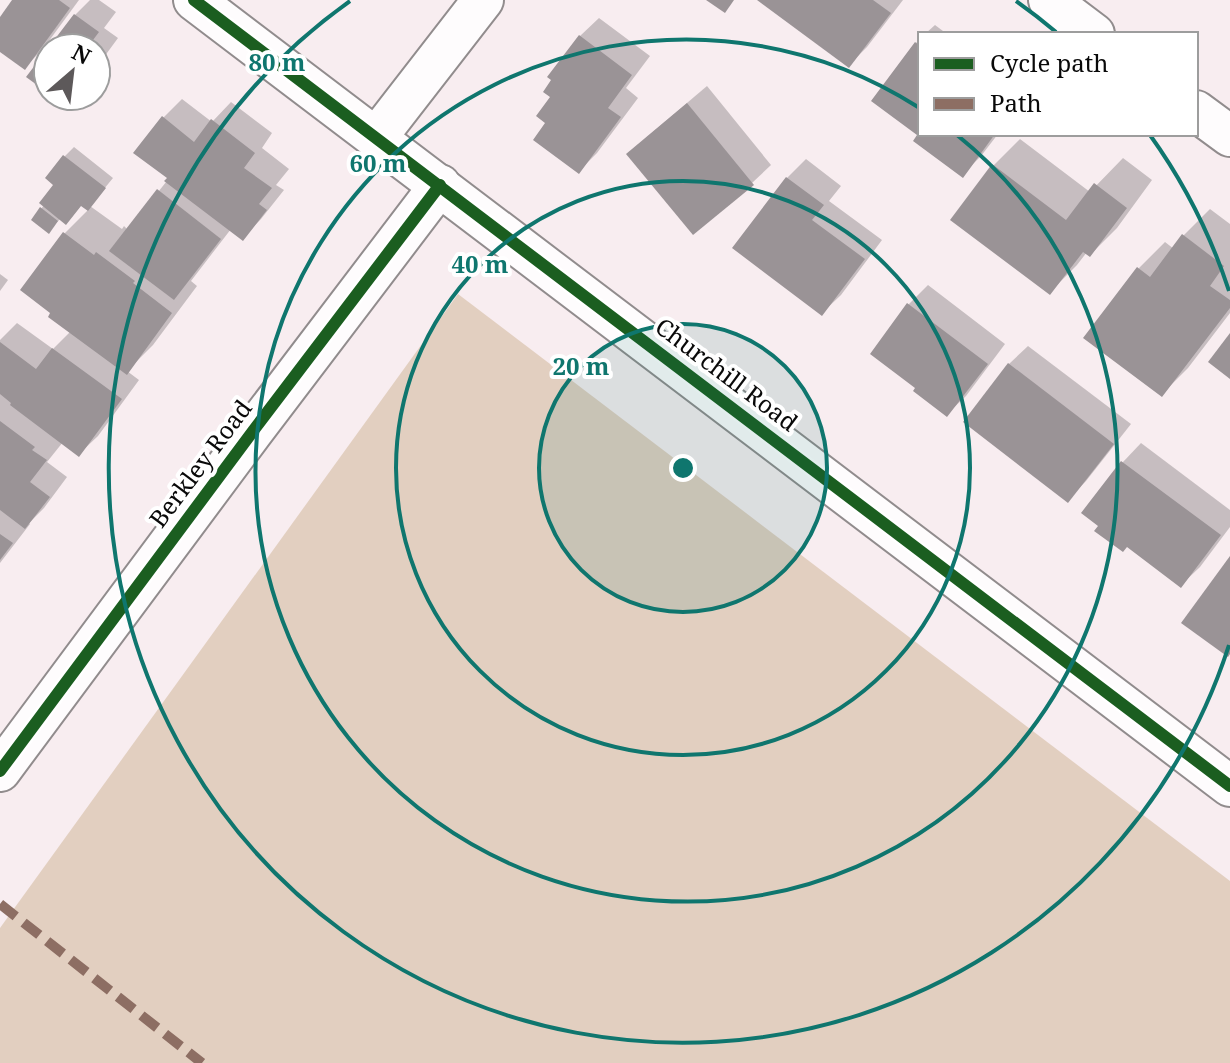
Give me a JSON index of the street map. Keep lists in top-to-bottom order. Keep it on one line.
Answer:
{"streets":{"street":["Churchill Road","Berkley Road"]},"crossings":[["Churchill Road","Berkley Road"]],"legend":["Cycle path","Path"],"north":"top right","rings":["80 m","60 m","40 m","20 m"]}
